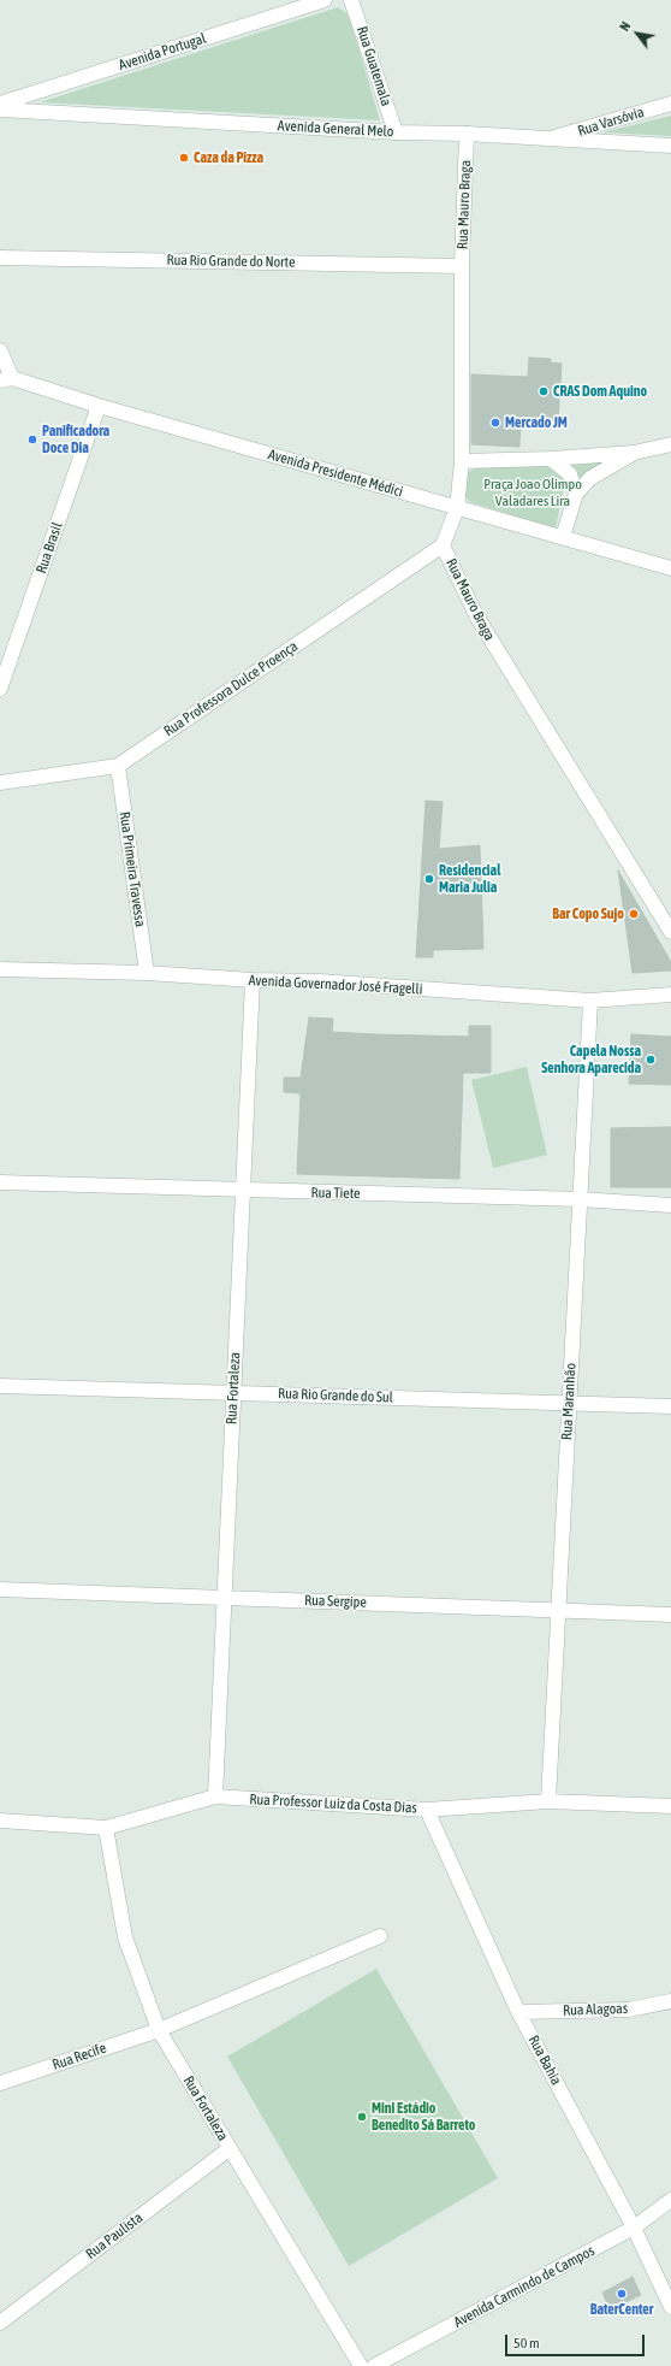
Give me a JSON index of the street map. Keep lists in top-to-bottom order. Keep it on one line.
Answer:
{"streets":{"street":["Avenida Portugal","Rua Guatemala","Rua Varsóvia","Avenida General Melo","Rua Mauro Braga","Rua Rio Grande do Norte","Avenida Presidente Médici","Rua Brasil","Rua Professora Dulce Proença","Rua Primeira Travessa","Avenida Governador José Fragelli","Rua Tiete","Rua Fortaleza","Rua Rio Grande do Sul","Rua Maranhão","Rua Sergipe","Rua Professor Luiz da Costa Dias","Rua Alagoas","Rua Recife","Rua Bahia","Rua Paulista","Avenida Carmindo de Campos"]},"crossings":[["Rua Guatemala","Avenida General Melo"],["Rua Varsóvia","Avenida General Melo"],["Avenida General Melo","Rua Mauro Braga"],["Rua Mauro Braga","Rua Rio Grande do Norte"],["Rua Mauro Braga","Avenida Presidente Médici"],["Rua Mauro Braga","Rua Professora Dulce Proença"],["Avenida Presidente Médici","Rua Brasil"],["Rua Professora Dulce Proença","Rua Primeira Travessa"],["Rua Primeira Travessa","Avenida Governador José Fragelli"],["Avenida Governador José Fragelli","Rua Fortaleza"],["Avenida Governador José Fragelli","Rua Maranhão"],["Rua Tiete","Rua Fortaleza"],["Rua Tiete","Rua Maranhão"],["Rua Fortaleza","Rua Rio Grande do Sul"],["Rua Fortaleza","Rua Sergipe"],["Rua Fortaleza","Rua Professor Luiz da Costa Dias"],["Rua Fortaleza","Rua Recife"],["Rua Fortaleza","Rua Paulista"],["Rua Rio Grande do Sul","Rua Maranhão"],["Rua Maranhão","Rua Sergipe"],["Rua Maranhão","Rua Professor Luiz da Costa Dias"],["Rua Professor Luiz da Costa Dias","Rua Bahia"],["Rua Alagoas","Rua Bahia"],["Rua Bahia","Avenida Carmindo de Campos"]],"parks":["Praça Joao Olimpo Valadares Lira"],"places":["Caza da Pizza","CRAS Dom Aquino","Mercado JM","Panificadora Doce Dia","Residencial Maria Julia","Bar Copo Sujo","Capela Nossa Senhora Aparecida","Mini Estádio Benedito Sá Barreto","BaterCenter"],"scale_bar":"50 m","north":"top left"}
